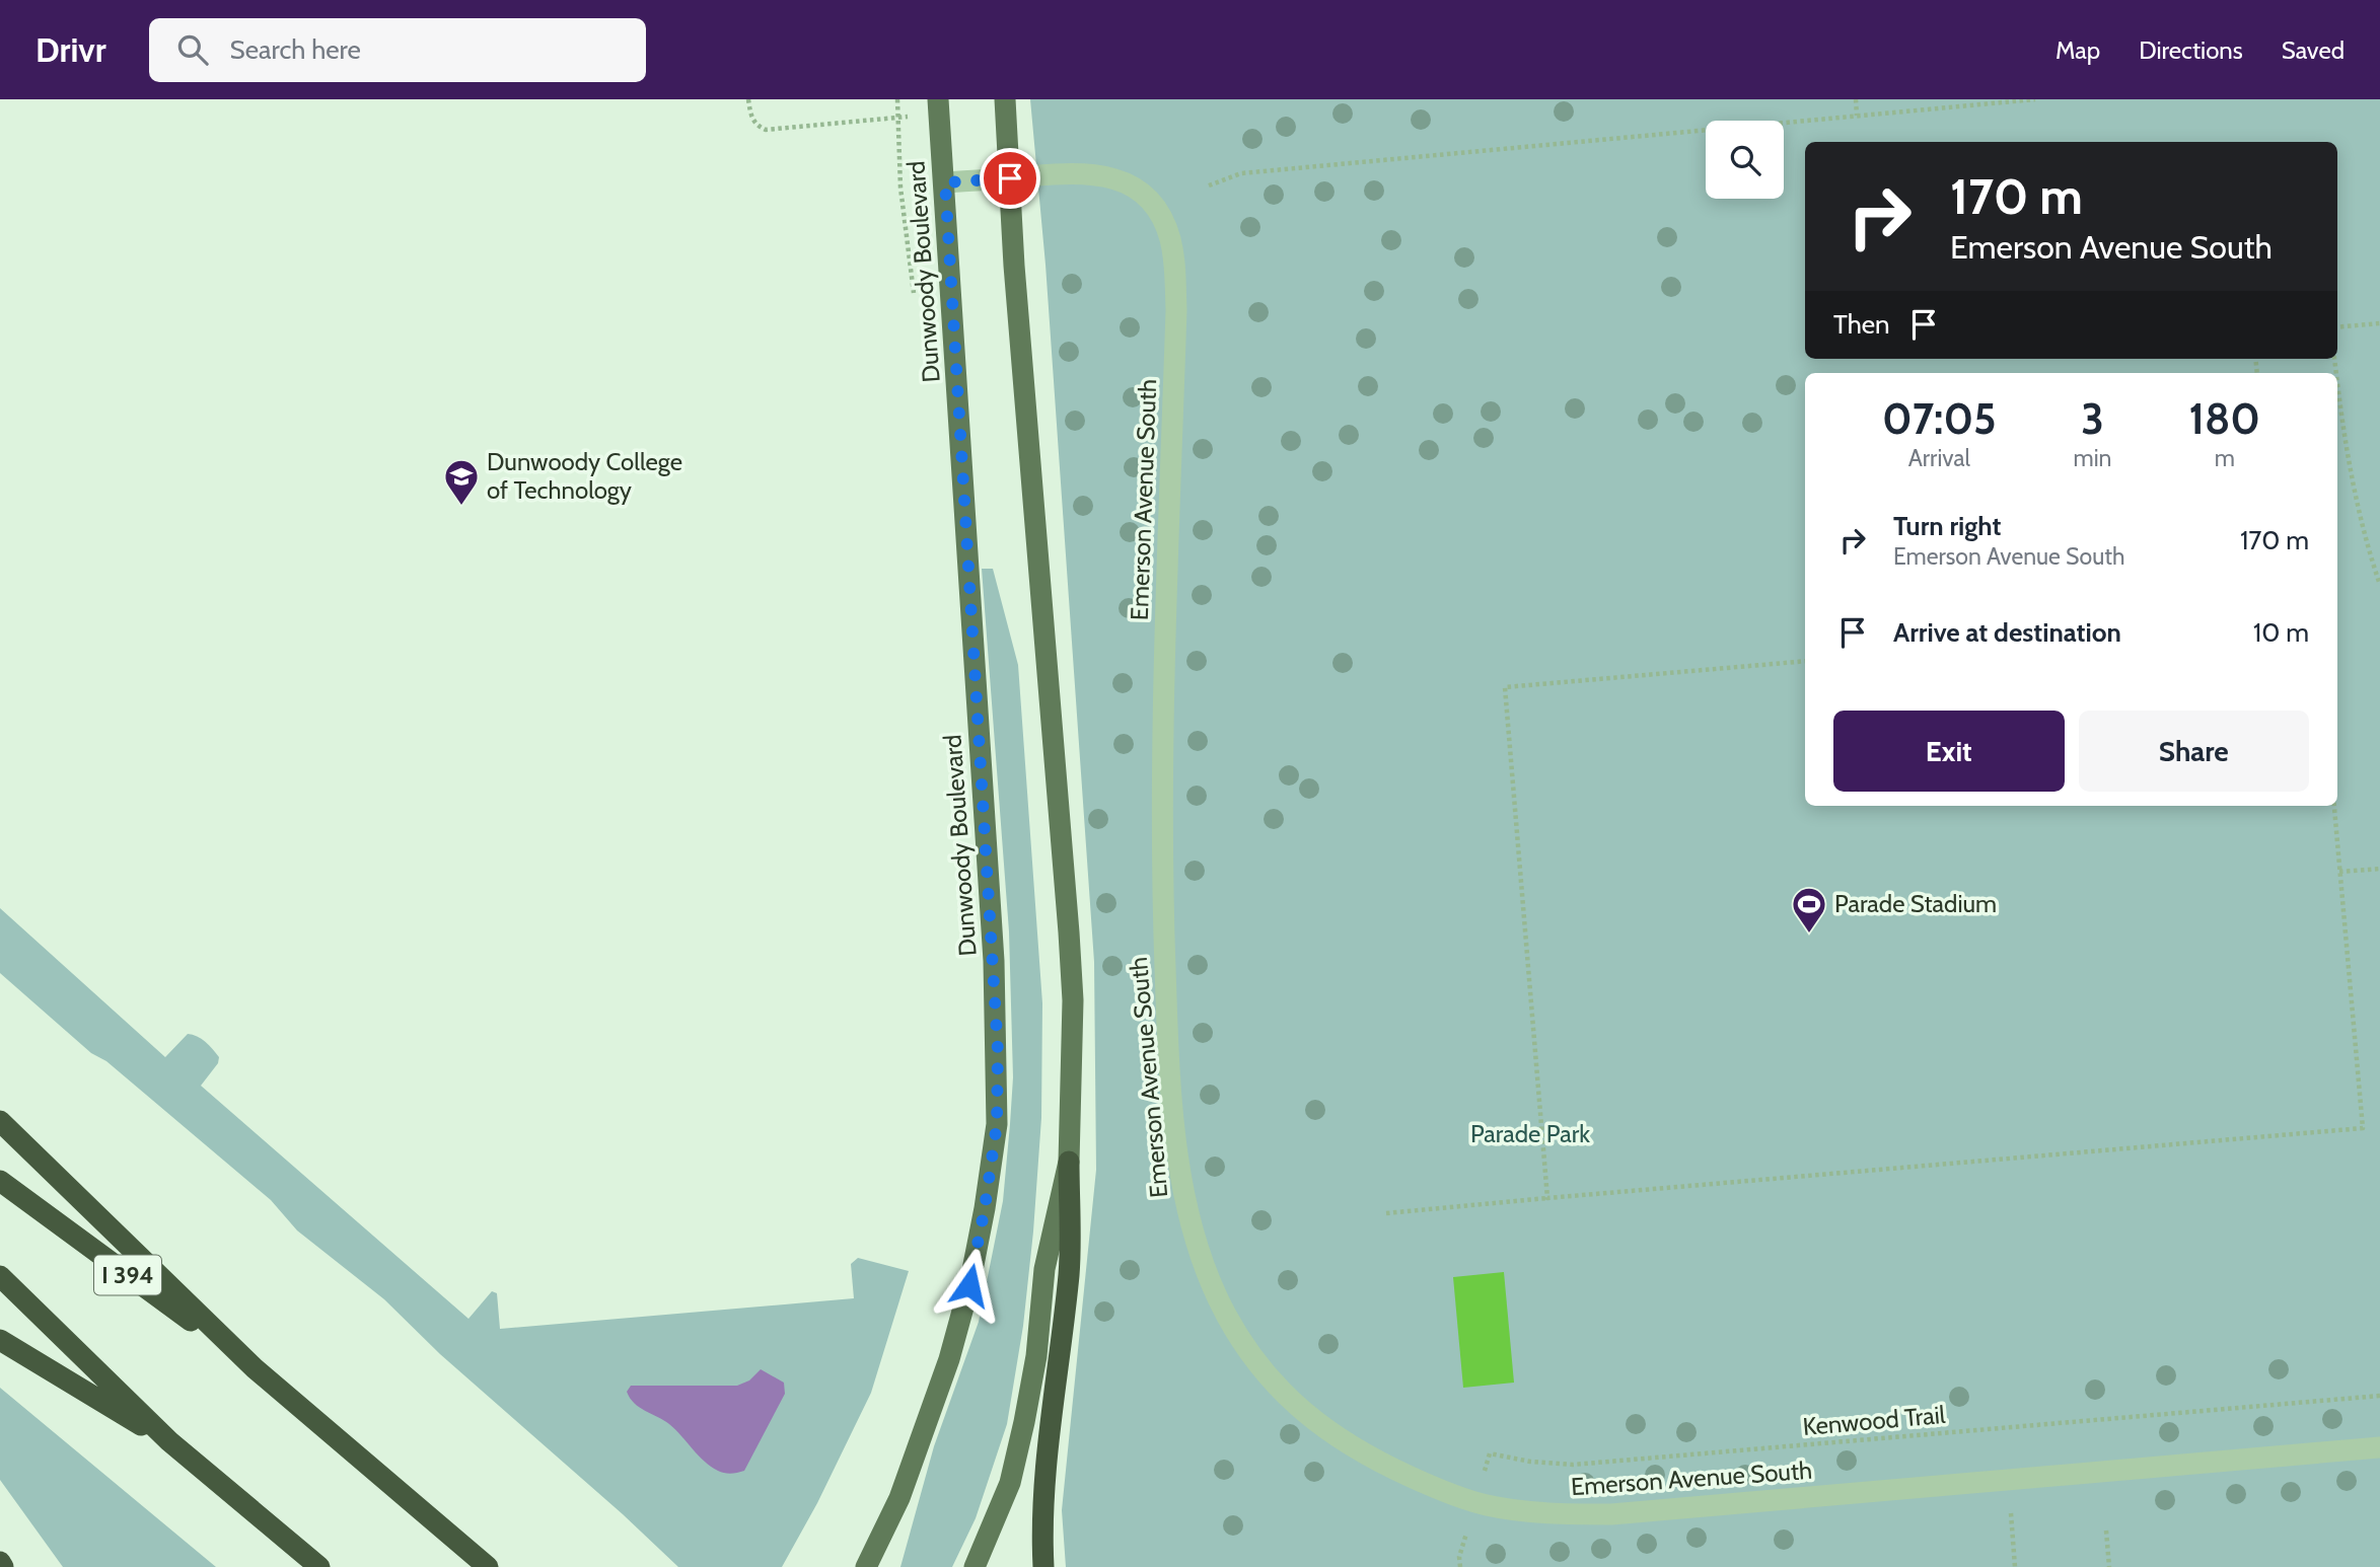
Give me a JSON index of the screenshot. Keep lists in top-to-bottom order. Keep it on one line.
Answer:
{"streets":{"highway":["I 394"],"main road":["Dunwoody Boulevard"],"street":["Emerson Avenue South"],"path":["Kenwood Trail"]},"crossings":[["Dunwoody Boulevard","Emerson Avenue South"],["Emerson Avenue South","Kenwood Trail"]],"parks":["Parade Park"],"places":{"school or university":["Dunwoody College of Technology"],"sports":["Parade Stadium"]},"page":{"header":"Drivr","search":"Search here","nav":["Map","Directions","Saved"],"turn":["170 m","Emerson Avenue South"],"then":"Then","eta":["07:05","Arrival","3","min","180","m"],"list":[{"name":"Turn right","note":"Emerson Avenue South","value":"170 m"},{"name":"Arrive at destination","value":"10 m"}],"buttons":["Exit","Share"]}}
